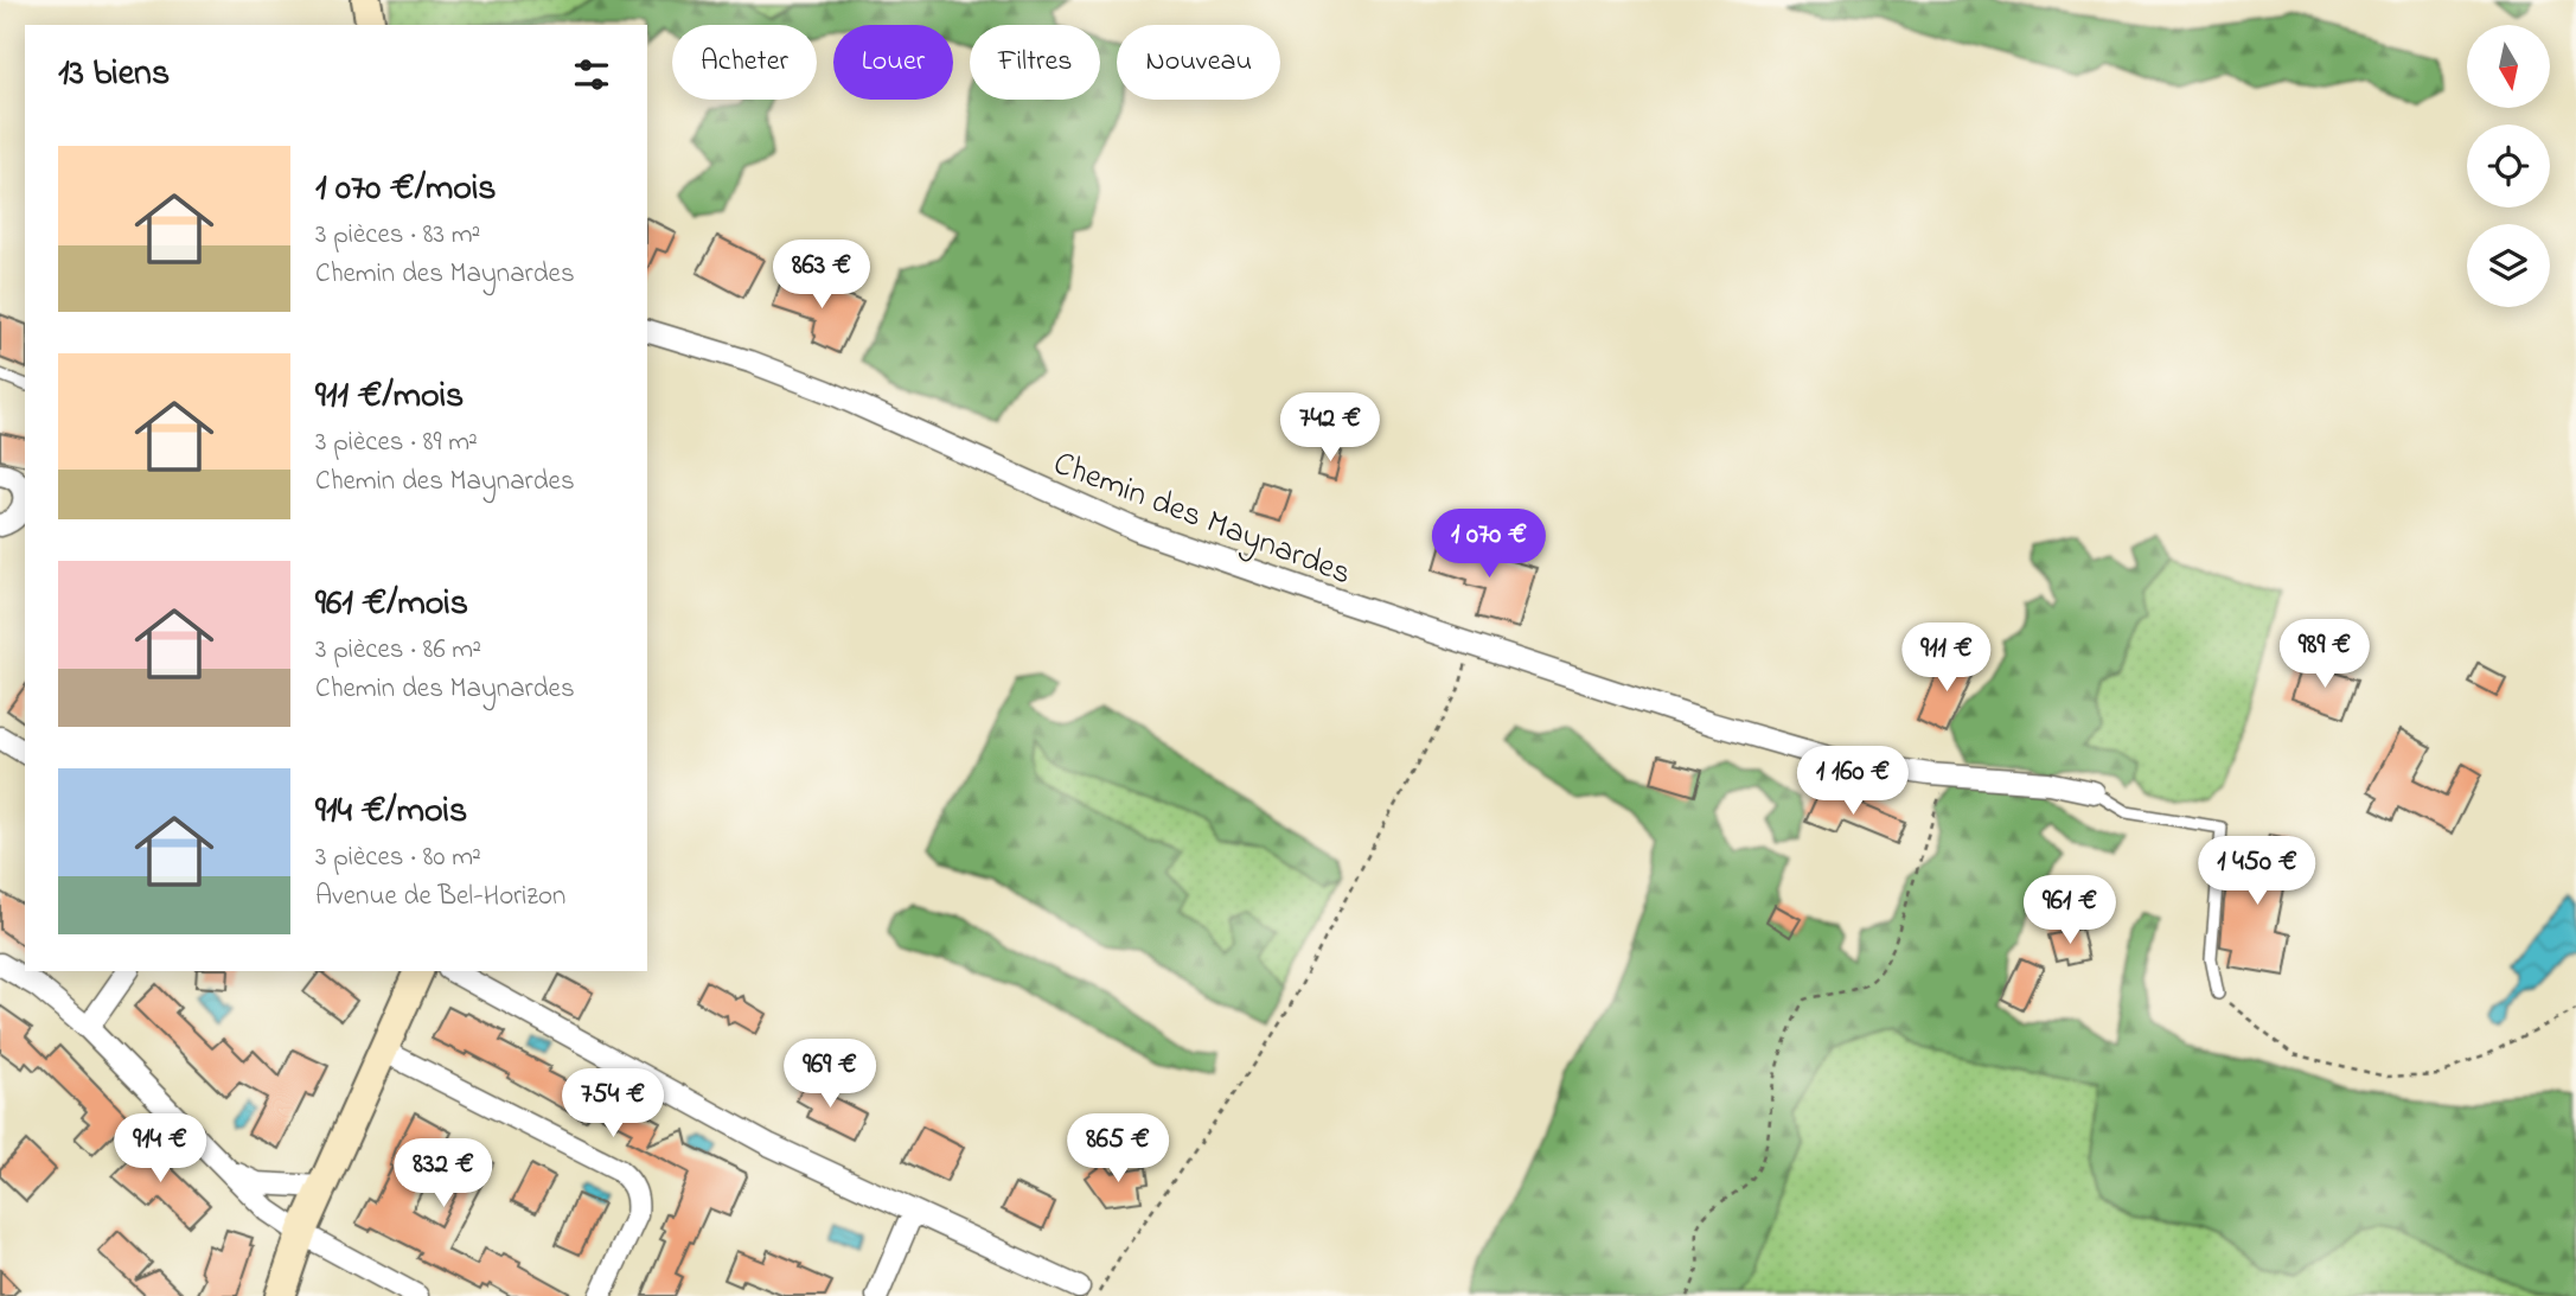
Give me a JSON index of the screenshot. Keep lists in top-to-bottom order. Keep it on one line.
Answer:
{"streets":{"street":["Chemin des Maynardes"]},"north":"bottom","page":{"chip":["Acheter","Louer","Filtres","Nouveau"],"heading":"13 biens","list":[{"name":"1 070 €/mois","note":"3 pièces · 83 m² · Chemin des Maynardes"},{"name":"911 €/mois","note":"3 pièces · 89 m² · Chemin des Maynardes"},{"name":"961 €/mois","note":"3 pièces · 86 m² · Chemin des Maynardes"},{"name":"914 €/mois","note":"3 pièces · 80 m² · Avenue de Bel-Horizon"}],"price":["863 €","742 €","1 070 €","989 €","911 €","1 160 €","1 450 €","961 €","969 €","754 €","914 €","865 €","832 €"]}}
